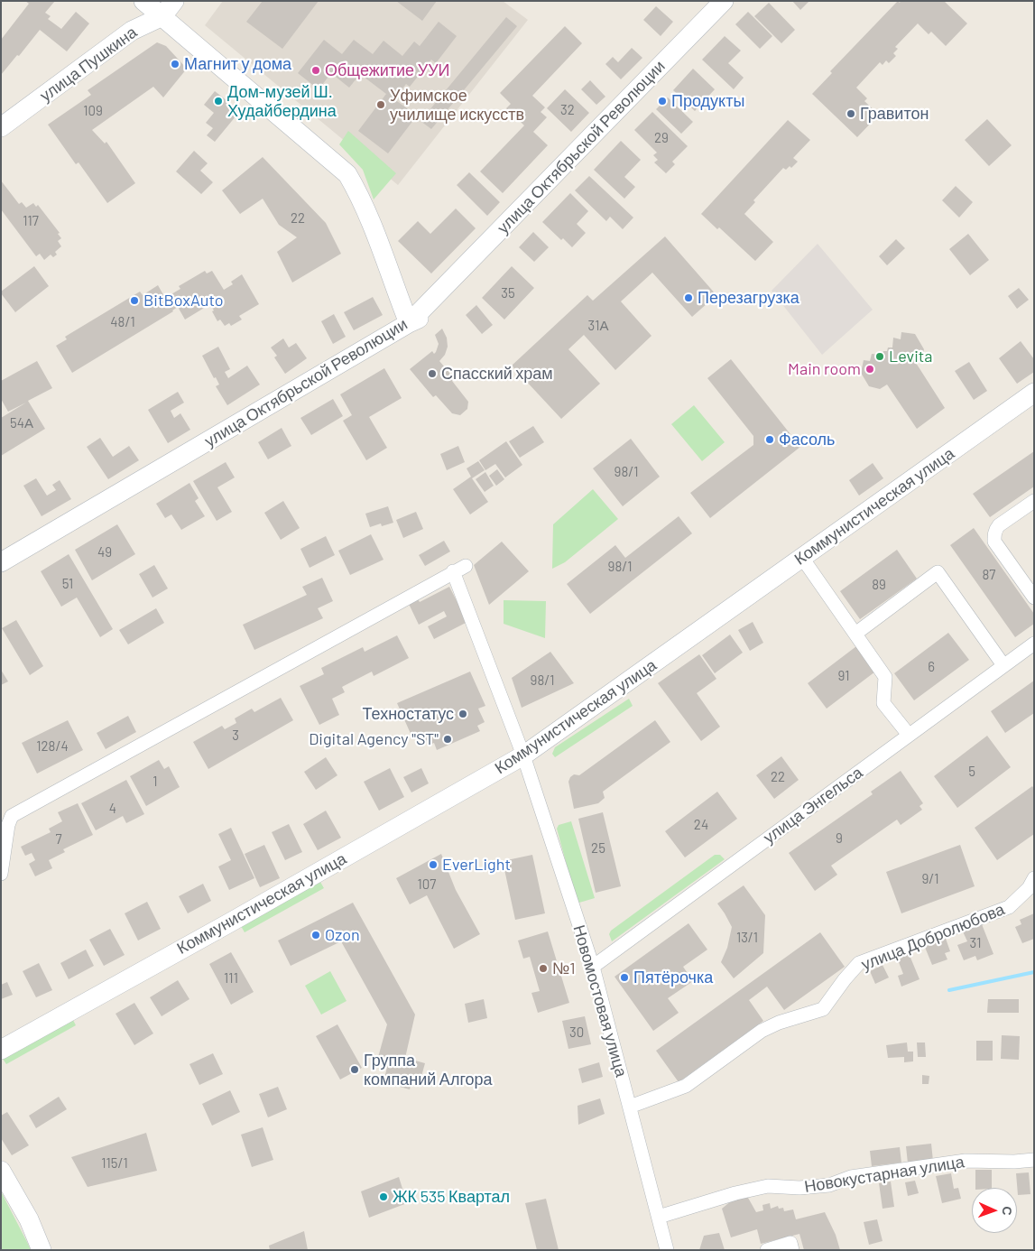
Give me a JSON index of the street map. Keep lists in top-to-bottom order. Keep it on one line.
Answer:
{"streets":{"street":["улица Пушкина","улица Октябрьской Революции","Коммунистическая улица","улица Энгельса","улица Добролюбова","Новомостовая улица","Новокустарная улица"]},"crossings":[["Коммунистическая улица","Новомостовая улица"],["улица Энгельса","Новомостовая улица"],["улица Добролюбова","Новомостовая улица"],["Новомостовая улица","Новокустарная улица"]],"places":["Магнит у дома","Общежитие УУИ","Дом-музей Ш. Худайбердина","Продукты","Уфимское училище искусств","Гравитон","Перезагрузка","BitBoxAuto","Levita","Main room","Спасский храм","Фасоль","Техностатус","Digital Agency \"ST\"","EverLight","Ozon","№1","Пятёрочка","Группа компаний Алгора","ЖК 535 Квартал"],"house_numbers":["32","109","29","22","117","35","48/1","31А","54А","98/1","49","98/1","87","51","89","6","91","98/1","3","128/4","5","22","1","4","24","9","7","25","9/1","107","13/1","31","111","30","115/1"],"north":"right"}
